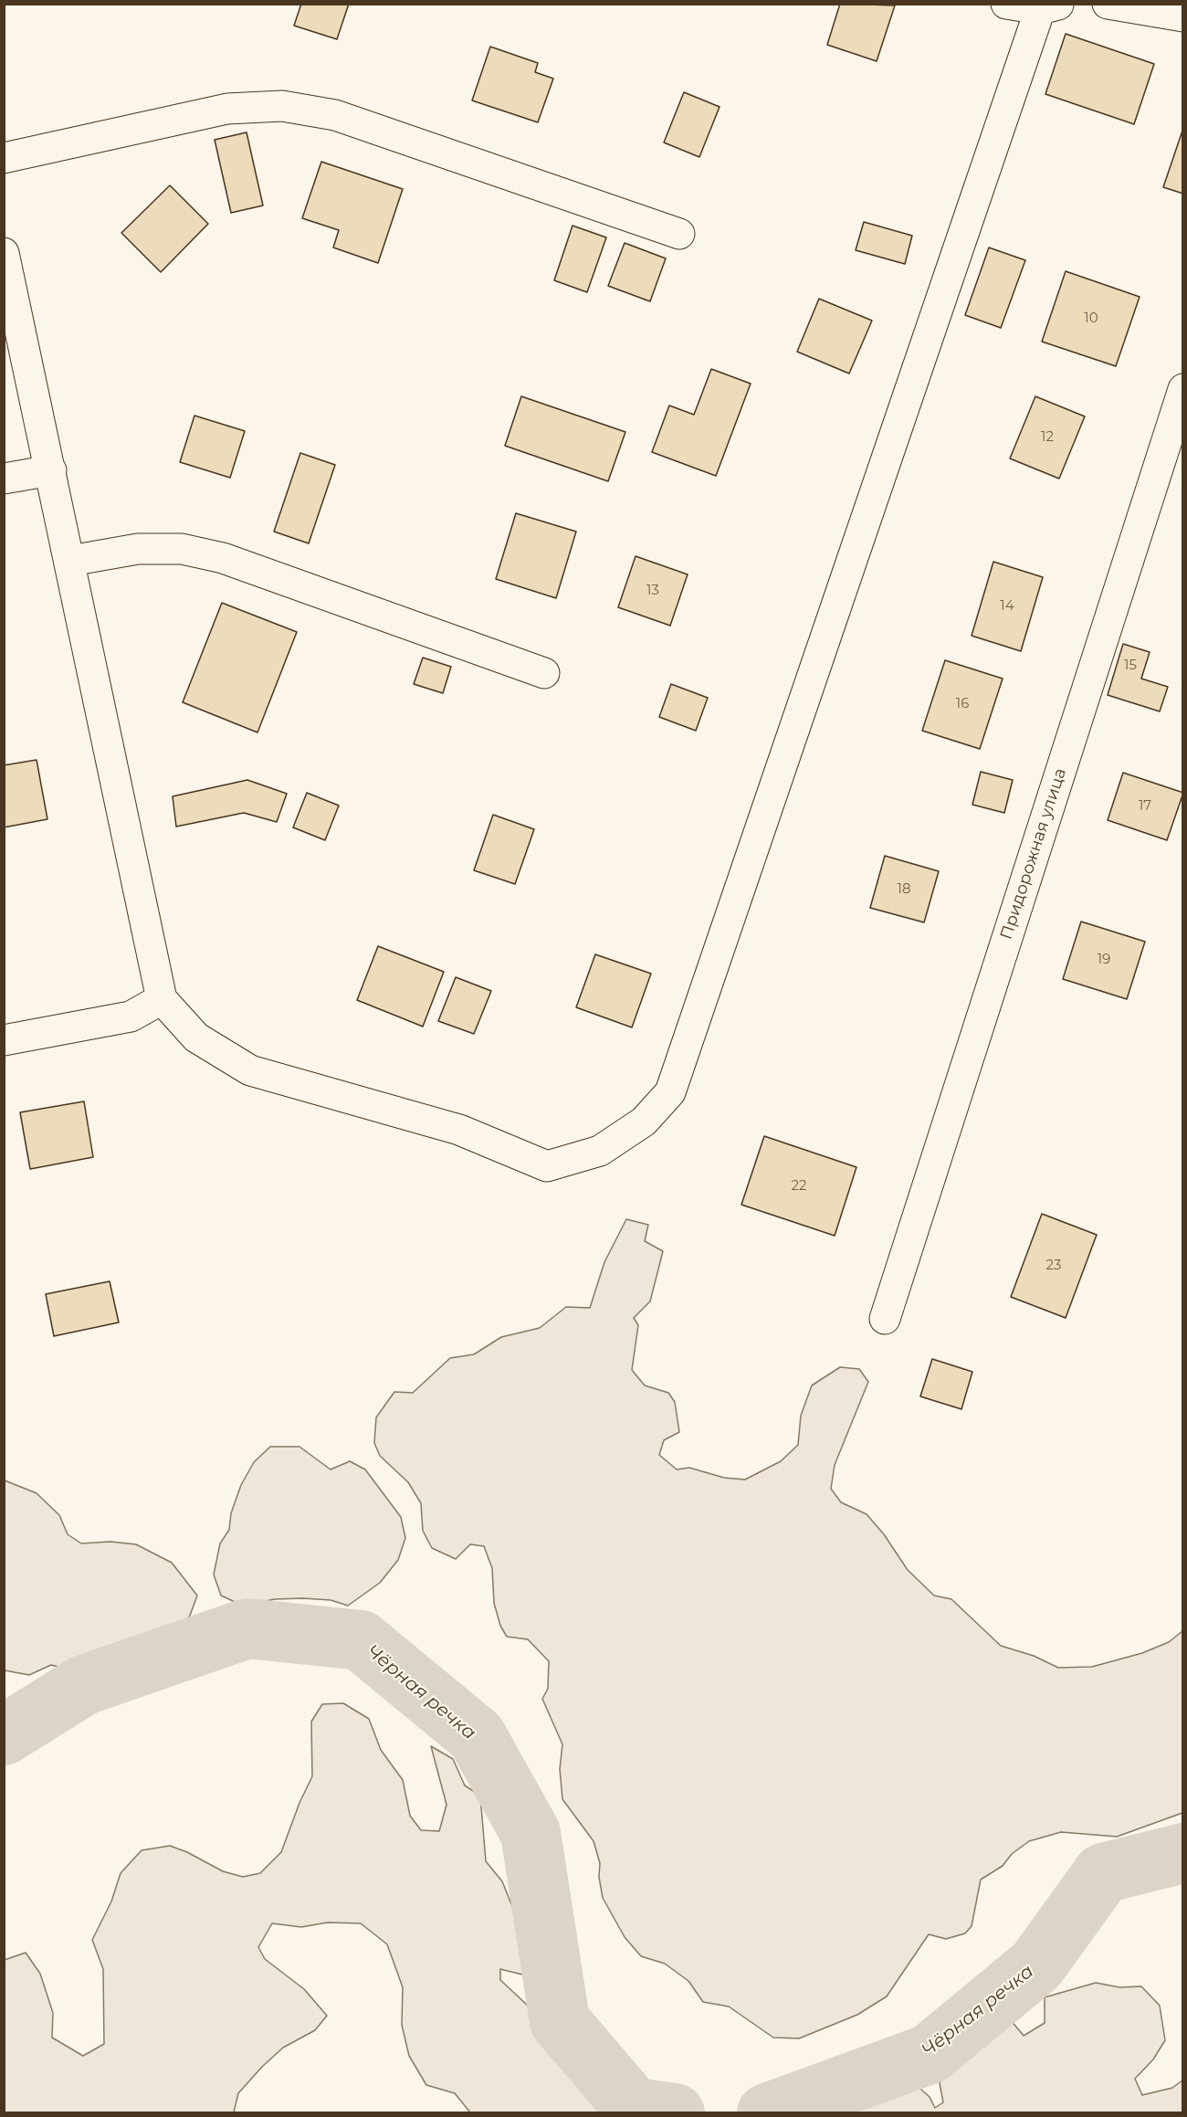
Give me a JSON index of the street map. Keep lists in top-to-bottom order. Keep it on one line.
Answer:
{"streets":{"street":["Придорожная улица"]},"water":["Чёрная речка"],"house_numbers":["10","12","13","14","15","16","17","18","19","22","23"]}
